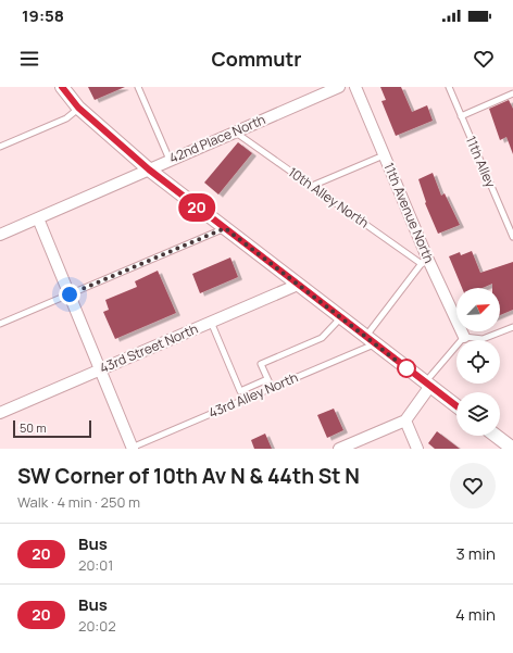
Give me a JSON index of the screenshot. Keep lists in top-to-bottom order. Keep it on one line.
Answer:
{"streets":{"street":["42nd Place North","11th Avenue North","43rd Street North"],"lane":["11th Alley","10th Alley North","43rd Alley North"]},"crossings":[["42nd Place North","10th Alley North"],["10th Alley North","11th Avenue North"],["10th Alley North","43rd Alley North"],["11th Avenue North","43rd Alley North"]],"lines":["bus line 20"],"scale_bar":"50 m","north":"top right","page":{"status":"19:58","header":"Commutr","on_map":"20","scale":"50 m","heading":["SW Corner of 10th Av N & 44th St N","Walk · 4 min · 250 m"],"list":[{"mark":"20","name":"Bus","note":"20:01","value":"3 min"},{"mark":"20","name":"Bus","note":"20:02","value":"4 min"}]}}
